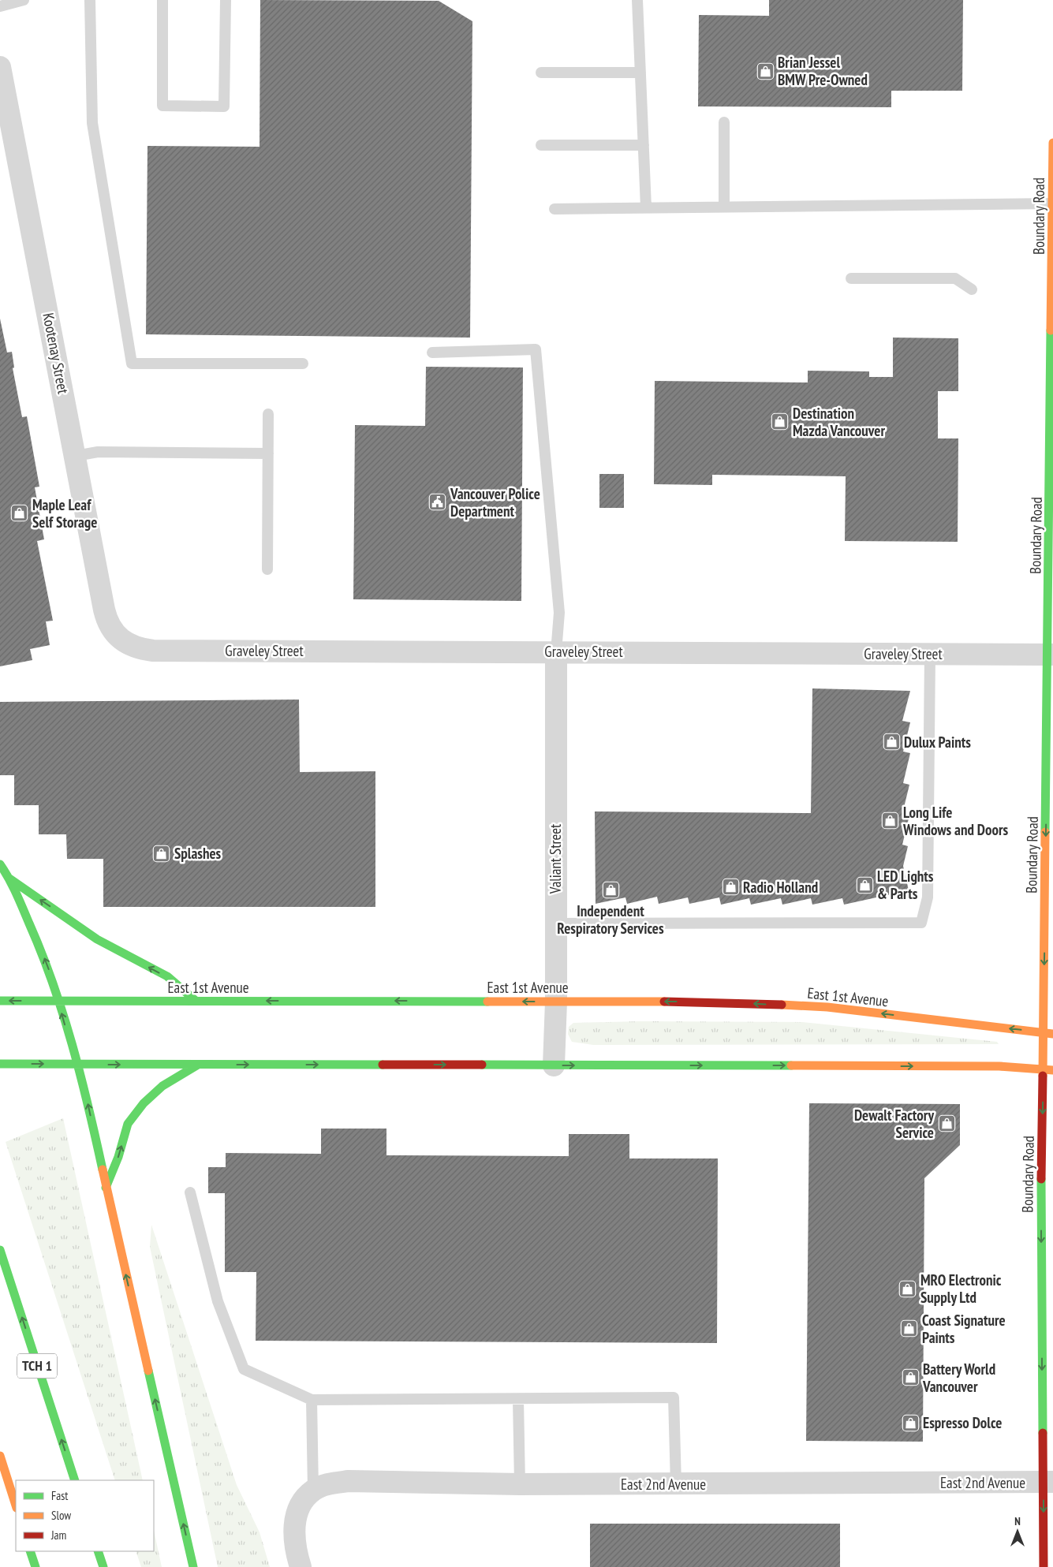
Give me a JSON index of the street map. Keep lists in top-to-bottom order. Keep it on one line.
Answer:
{"streets":{"main road":["Boundary Road","East 1st Avenue","TCH 1"],"street":["Kootenay Street","Graveley Street","Valiant Street","East 2nd Avenue"]},"crossings":[["Boundary Road","Graveley Street"],["Boundary Road","East 1st Avenue"],["Boundary Road","East 2nd Avenue"],["Kootenay Street","Graveley Street"],["Graveley Street","Valiant Street"],["Valiant Street","East 1st Avenue"]],"one_way":["Boundary Road"],"places":{"shop":["Brian Jessel BMW Pre-Owned","Destination Mazda Vancouver","Maple Leaf Self Storage","Dulux Paints","Long Life Windows and Doors","Splashes","LED Lights & Parts","Radio Holland","Independent Respiratory Services","Dewalt Factory Service","MRO Electronic Supply Ltd","Coast Signature Paints","Battery World Vancouver","Espresso Dolce"],"public building":["Vancouver Police Department"]},"legend":["Fast","Slow","Jam"],"north":"top"}
